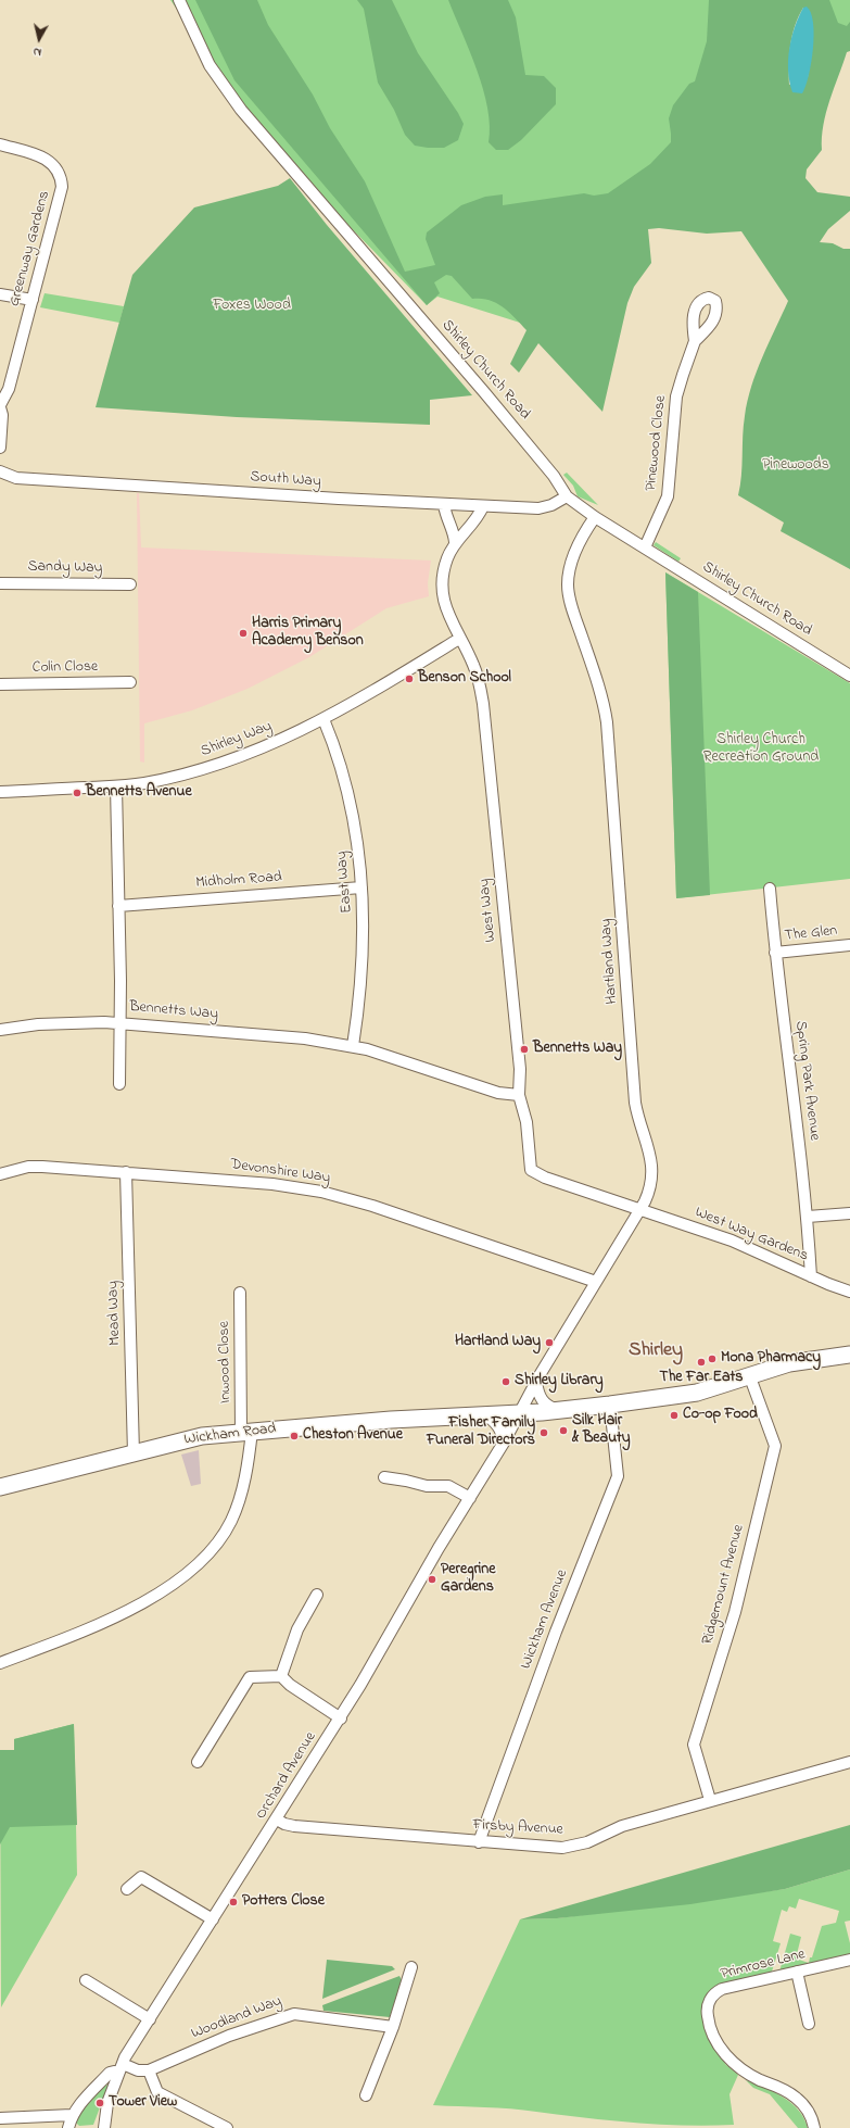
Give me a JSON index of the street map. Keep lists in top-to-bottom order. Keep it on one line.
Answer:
{"streets":{"highway":["Wickham Road"],"street":["Greenway Gardens","Shirley Church Road","Pinewood Close","South Way","Sandy Way","Colin Close","Shirley Way","Midholm Road","East Way","West Way","The Glen","Hartland Way","Bennetts Way","Spring Park Avenue","Devonshire Way","West Way Gardens","Mead Way","Inwood Close","Ridgemount Avenue","Wickham Avenue","Orchard Avenue","Firsby Avenue","Primrose Lane","Woodland Way"]},"crossings":[["Shirley Church Road","Pinewood Close"],["Shirley Church Road","South Way"],["Shirley Church Road","Hartland Way"],["South Way","West Way"],["Shirley Way","East Way"],["Shirley Way","West Way"],["Midholm Road","East Way"],["East Way","Bennetts Way"],["West Way","Hartland Way"],["West Way","Bennetts Way"],["West Way","West Way Gardens"],["The Glen","Spring Park Avenue"],["Hartland Way","Devonshire Way"],["Hartland Way","West Way Gardens"],["Hartland Way","Wickham Road"],["Hartland Way","Orchard Avenue"],["Spring Park Avenue","West Way Gardens"],["Devonshire Way","Mead Way"],["Mead Way","Wickham Road"],["Inwood Close","Wickham Road"],["Wickham Road","Ridgemount Avenue"],["Wickham Road","Wickham Avenue"],["Wickham Road","Orchard Avenue"],["Ridgemount Avenue","Firsby Avenue"],["Wickham Avenue","Firsby Avenue"],["Orchard Avenue","Firsby Avenue"]],"districts":["Shirley"],"parks":["Foxes Wood","Pinewoods","Shirley Church Recreation Ground"],"places":["Harris Primary Academy Benson","Benson School","Bennetts Avenue","Bennetts Way","Hartland Way","Mona Pharmacy","The Far Eats","Shirley Library","Co-op Food","Silk Hair & Beauty","Fisher Family Funeral Directors","Cheston Avenue","Peregrine Gardens","Potters Close","Tower View"],"north":"bottom"}
